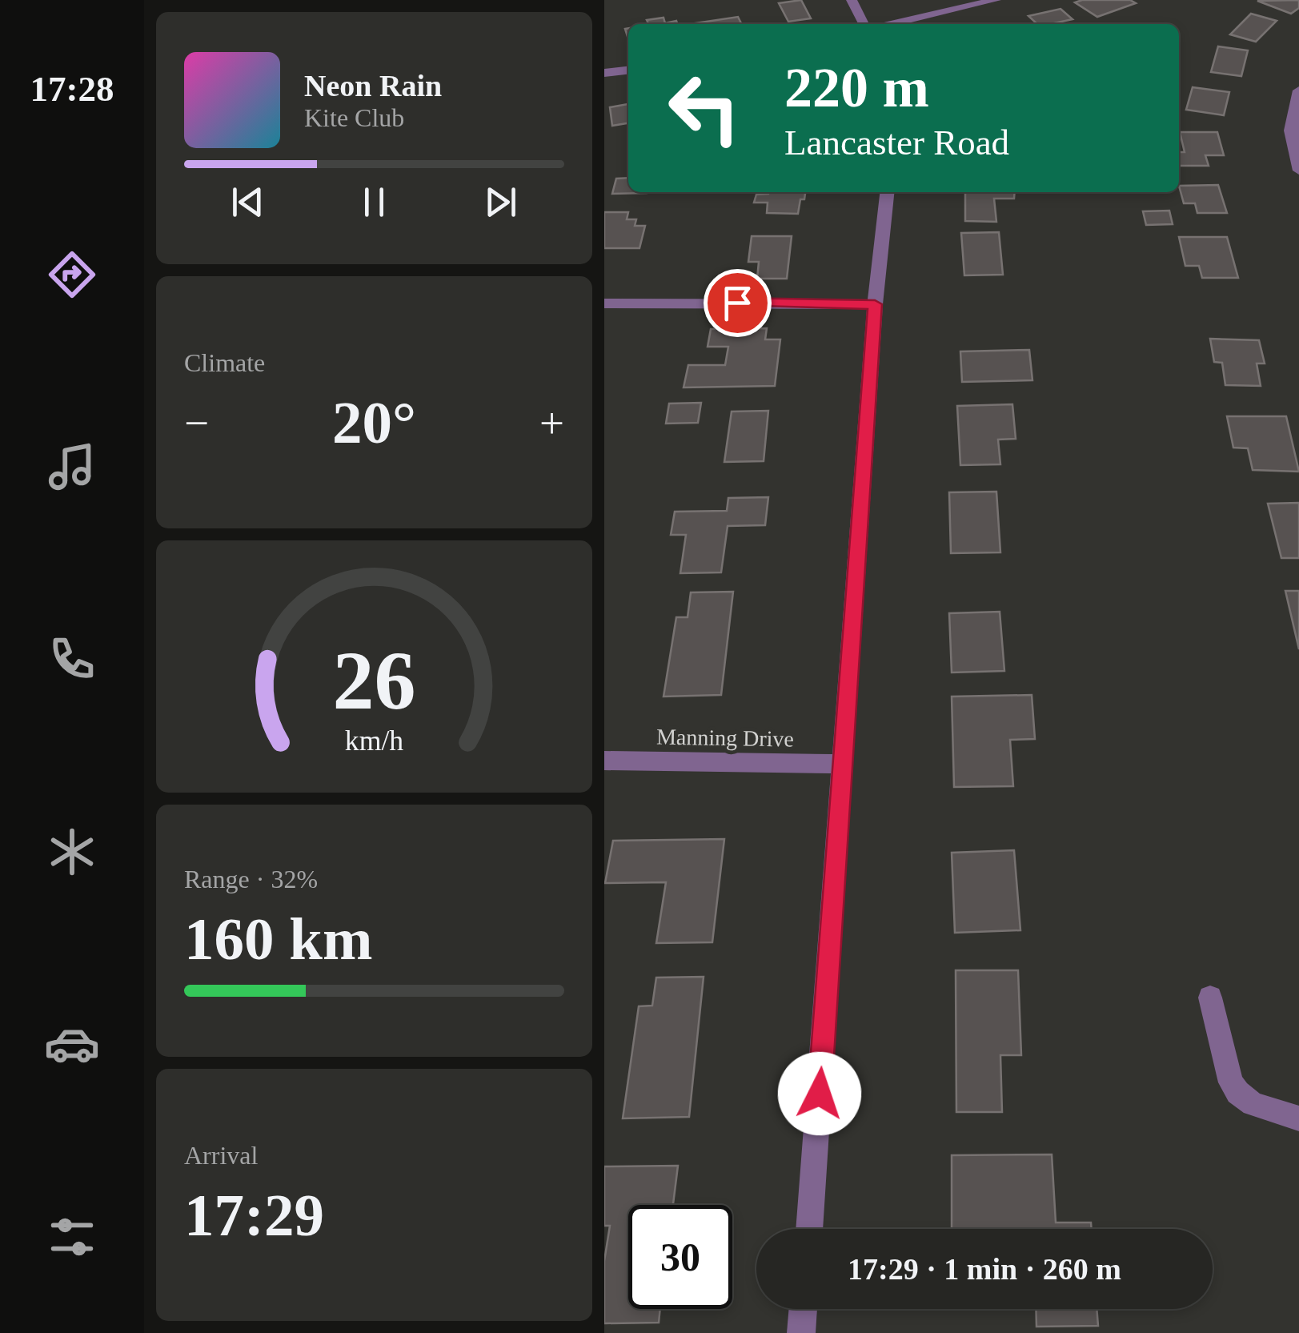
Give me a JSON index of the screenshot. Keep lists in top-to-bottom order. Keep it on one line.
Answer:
{"streets":{"street":["Manning Drive"]},"page":{"tabs":"17:28","turn":["220 m","Lancaster Road"],"song":["Neon Rain","Kite Club"],"tile":["Climate",["Range · 32%","160 km"],["Arrival","17:29"]],"heat":["−","20°","+"],"limit":"30","trip":"17:29 · 1 min · 260 m","gauge":["26","km/h"]}}
